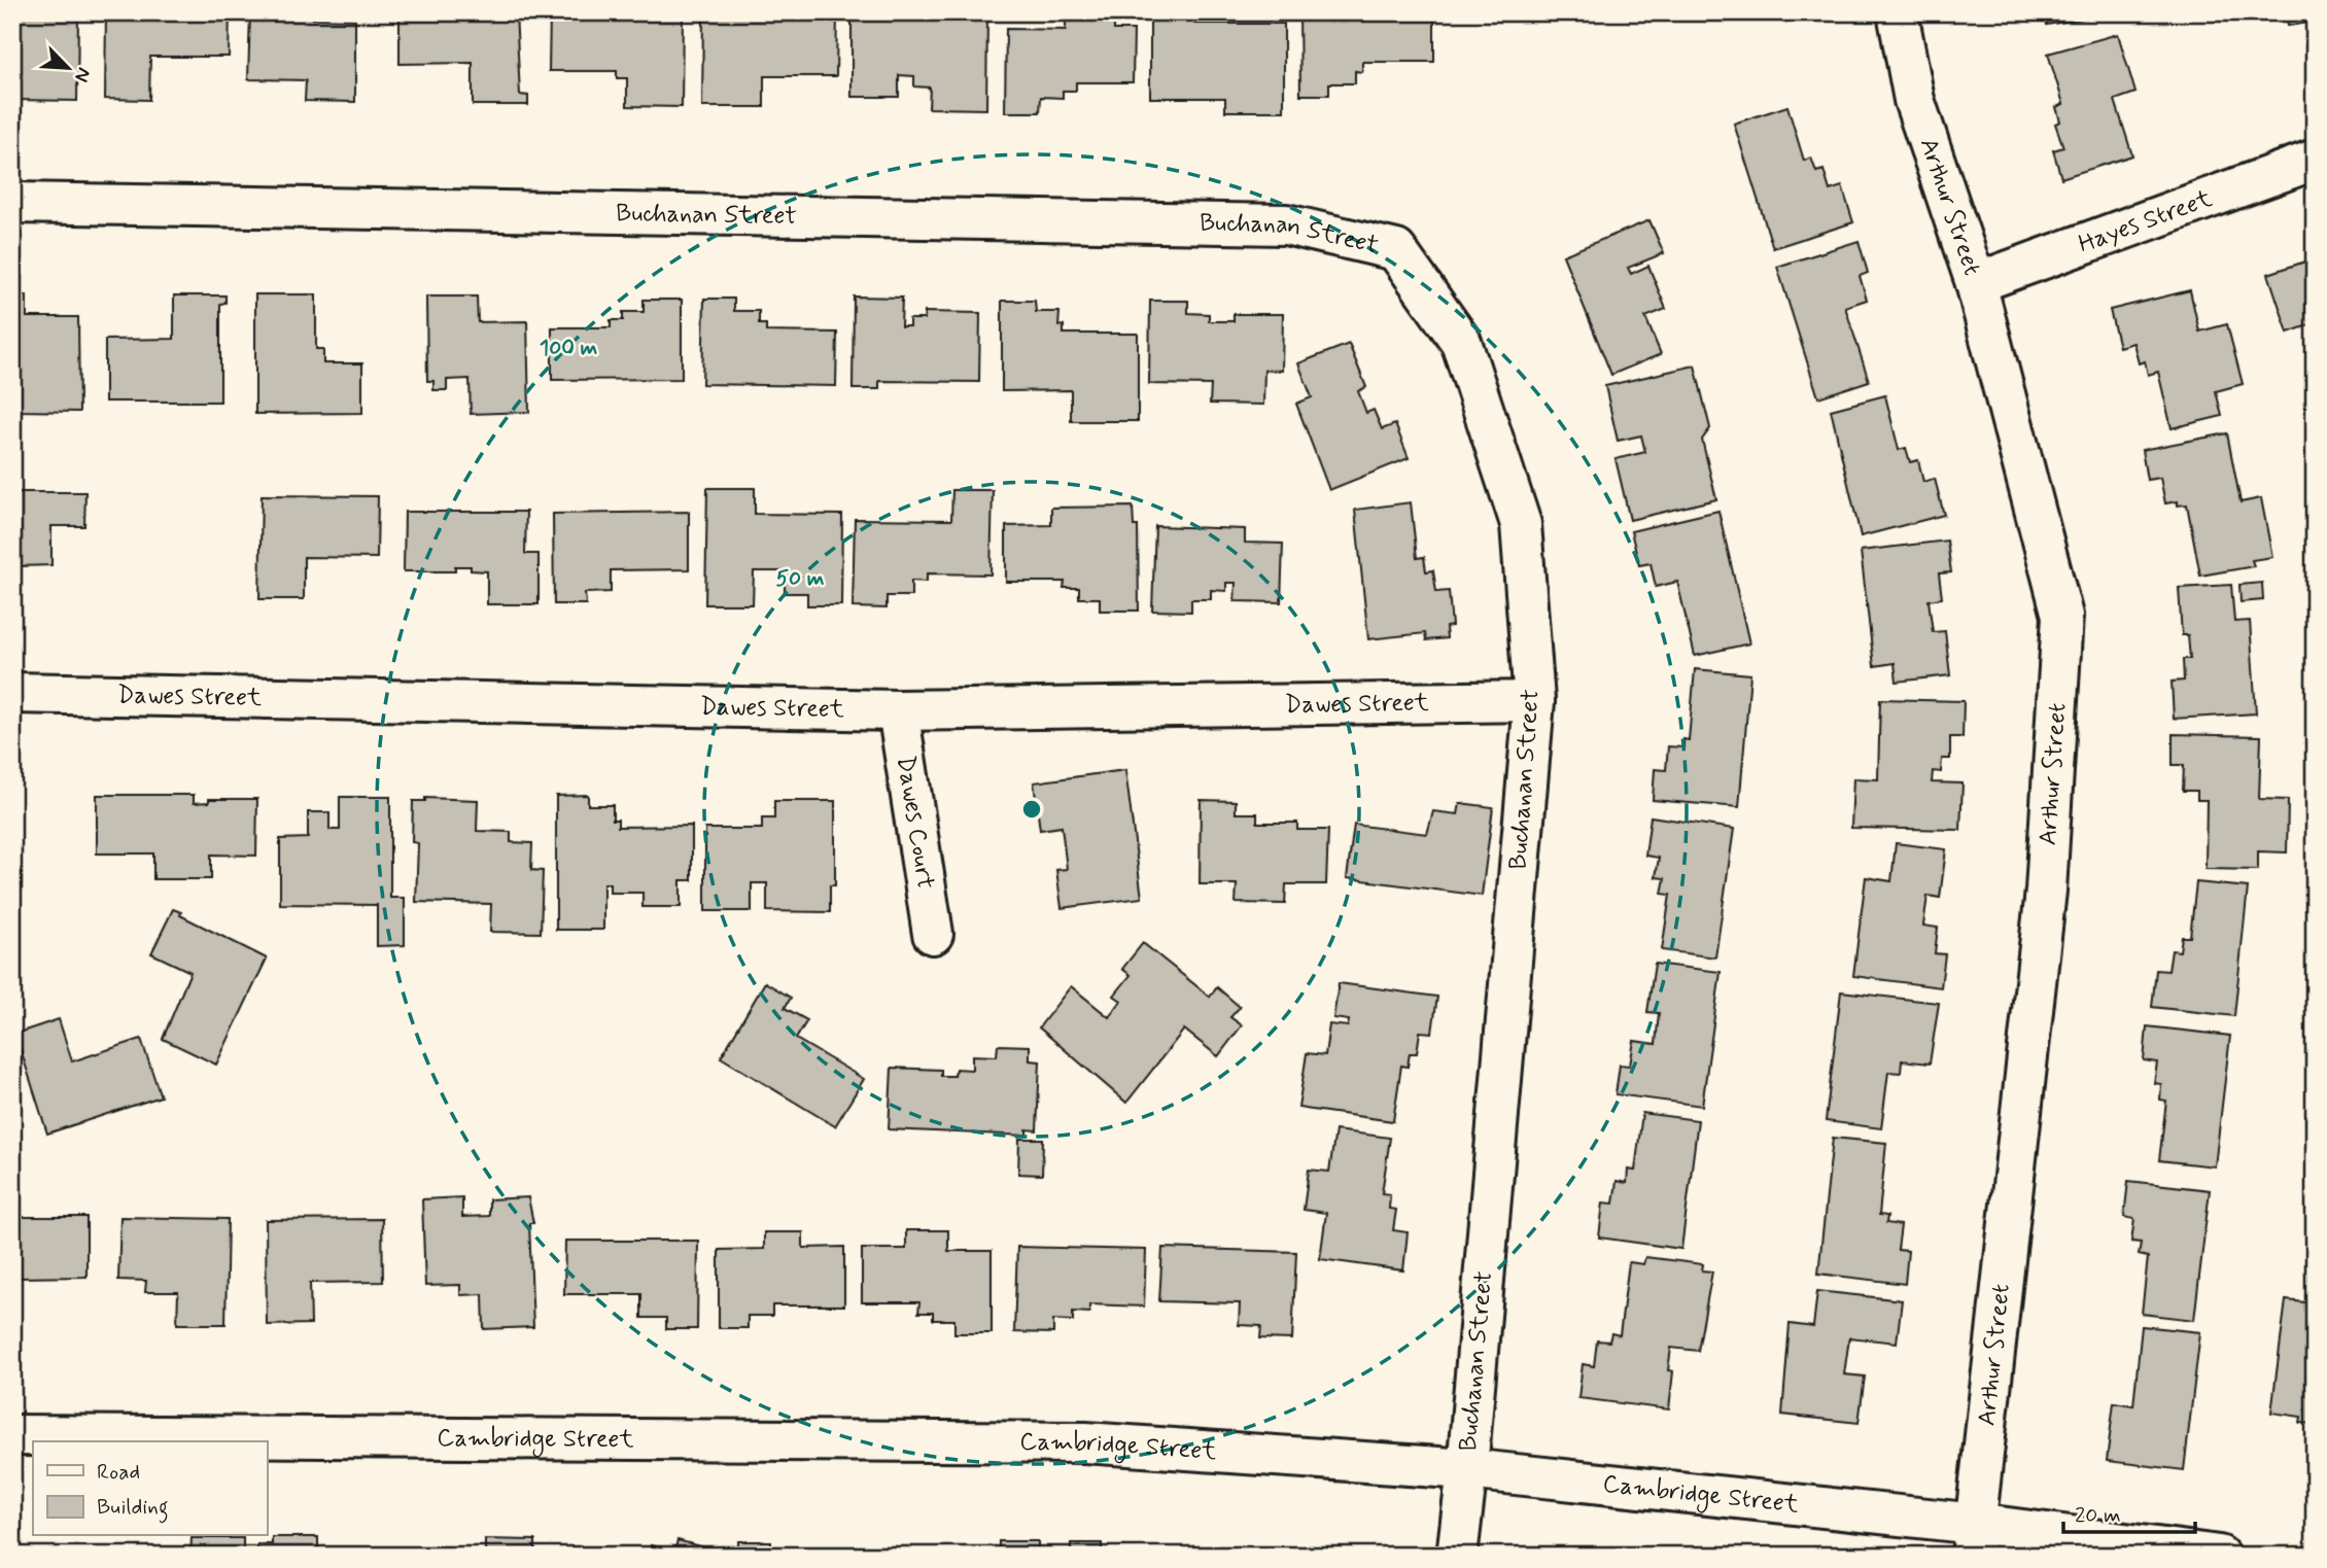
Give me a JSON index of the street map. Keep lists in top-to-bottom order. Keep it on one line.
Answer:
{"streets":{"street":["Arthur Street","Buchanan Street","Hayes Street","Dawes Street","Dawes Court","Cambridge Street"]},"crossings":[["Arthur Street","Hayes Street"],["Arthur Street","Cambridge Street"],["Buchanan Street","Dawes Street"],["Buchanan Street","Cambridge Street"],["Dawes Street","Dawes Court"]],"legend":["Road","Building"],"scale_bar":"20 m","north":"bottom right","rings":["100 m","50 m"]}
